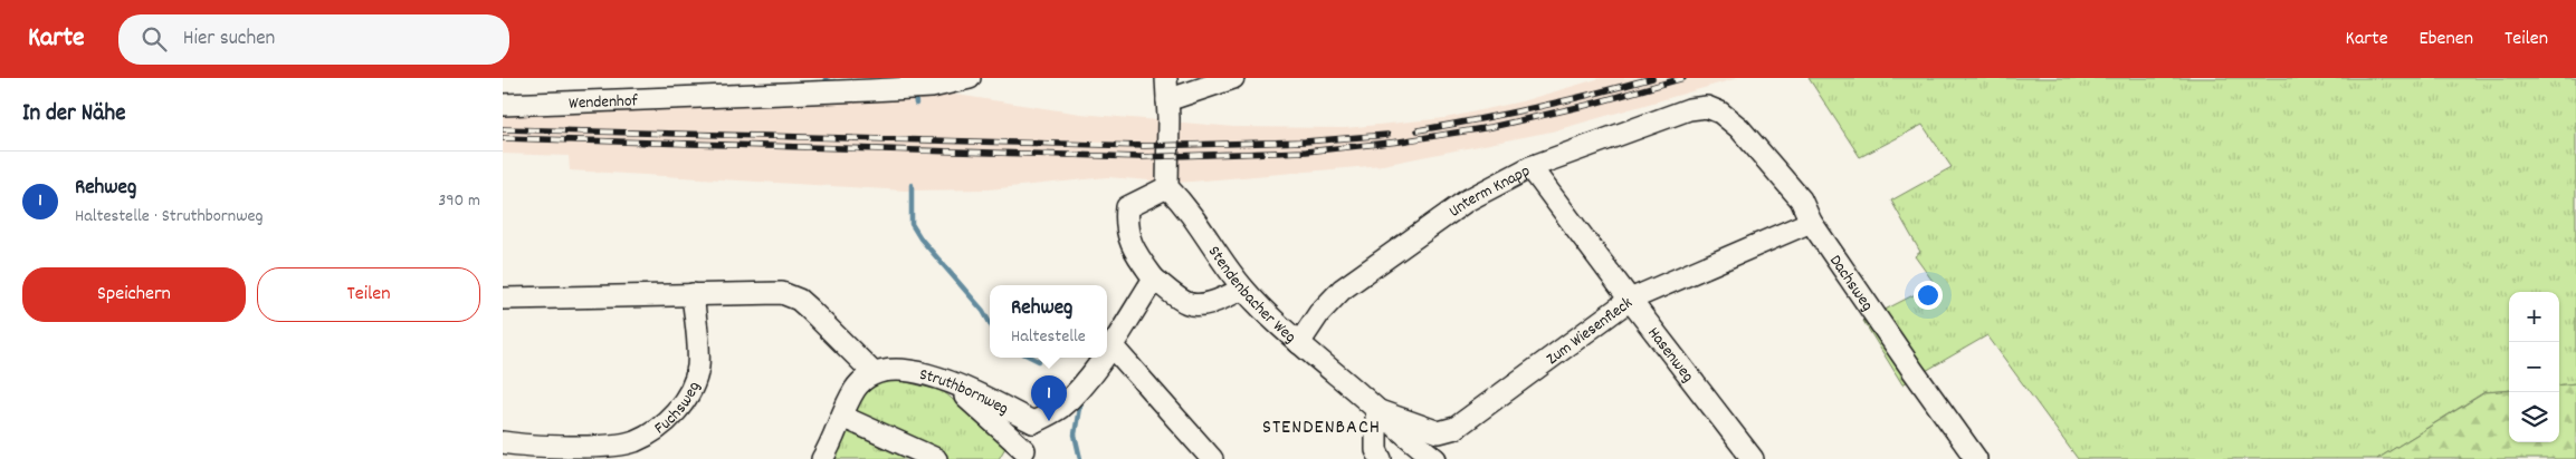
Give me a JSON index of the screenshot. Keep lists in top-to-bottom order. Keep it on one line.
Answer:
{"streets":{"street":["Wendenhof","Unterm Knapp","Dachsweg","Stendenbacher Weg","Zum Wiesenfleck","Hasenweg","Struthbornweg","Fuchsweg"]},"crossings":[["Unterm Knapp","Dachsweg"],["Unterm Knapp","Stendenbacher Weg"],["Unterm Knapp","Hasenweg"],["Dachsweg","Zum Wiesenfleck"],["Stendenbacher Weg","Zum Wiesenfleck"],["Zum Wiesenfleck","Hasenweg"]],"districts":["STENDENBACH"],"page":{"header":"Karte","search":"Hier suchen","nav":["Karte","Ebenen","Teilen"],"heading":"In der Nähe","list":[{"mark":"1","name":"Rehweg","note":"Haltestelle · Struthbornweg","value":"390 m"}],"buttons":["Speichern","Teilen"],"popup":["Rehweg","Haltestelle"],"map_buttons":["+","−"],"pins":"1"}}
